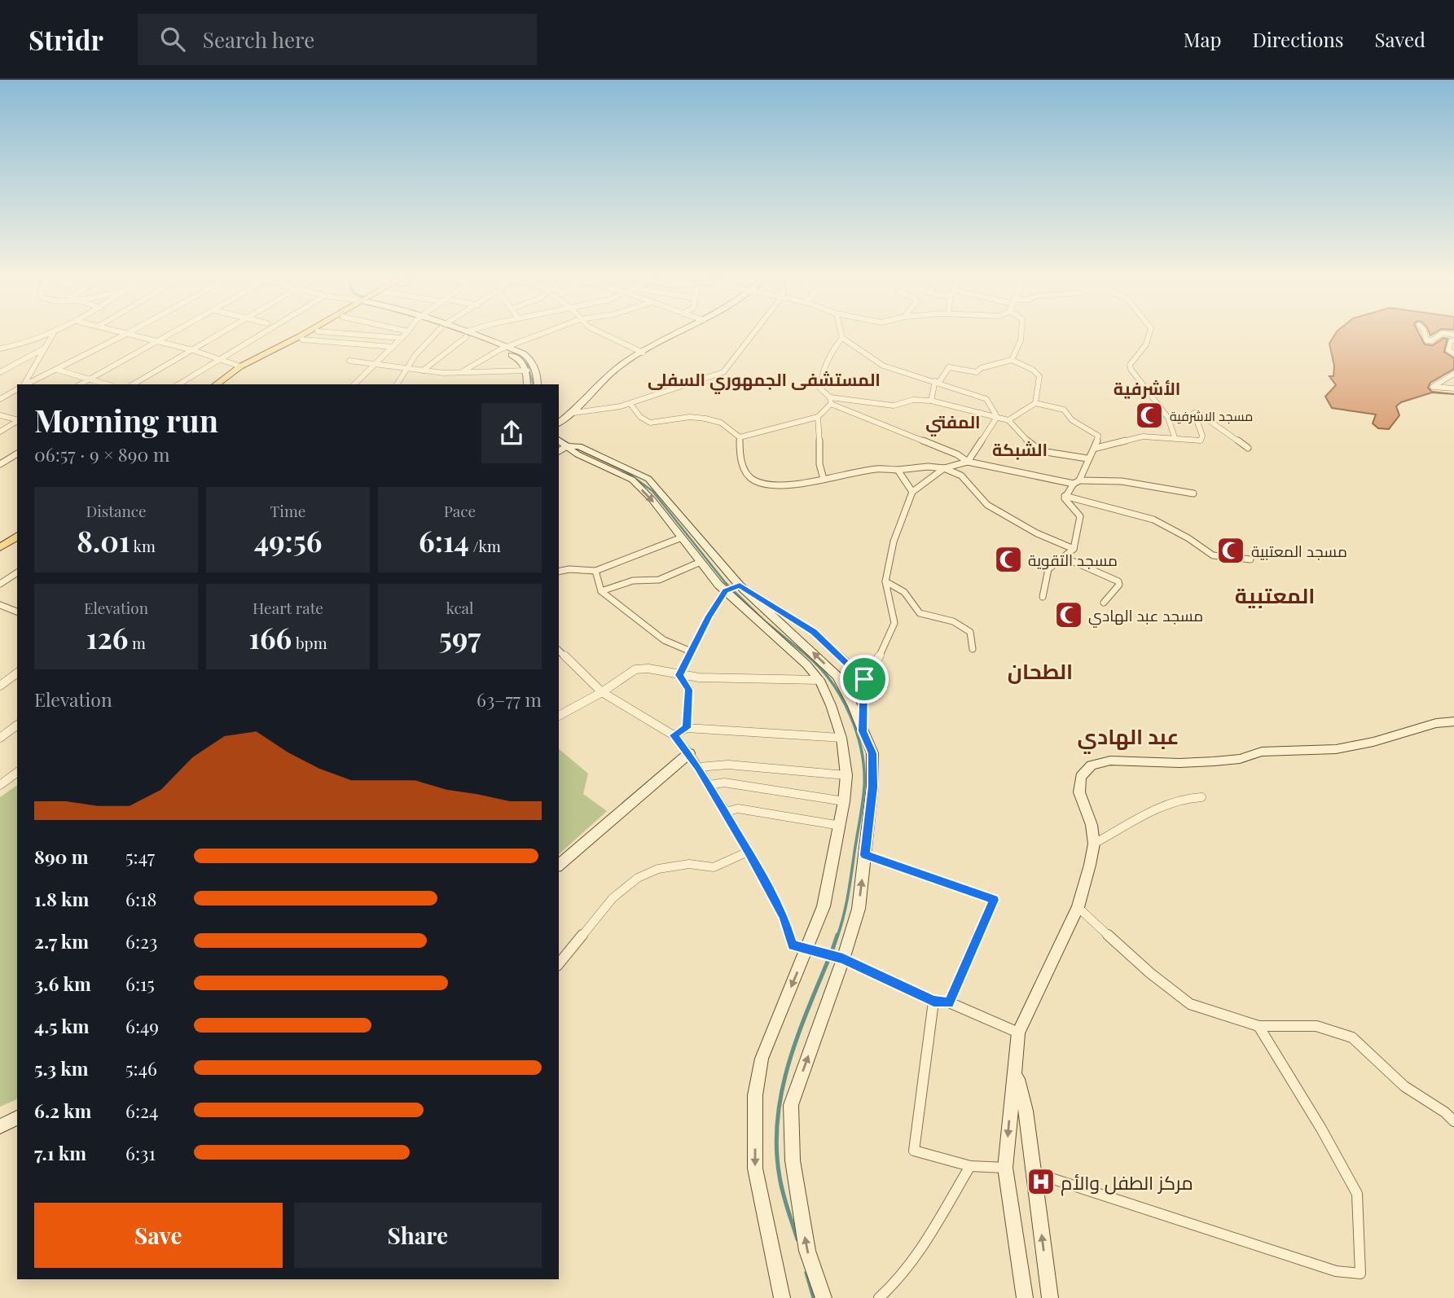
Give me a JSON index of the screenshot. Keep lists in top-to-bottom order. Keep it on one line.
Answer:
{"districts":["المستشفى الجمهوري السفلى","الأشرفية","المفتي","الشبكة","المعتبية","الطحان","عبد الهادي"],"places":{"mosque":["مسجد الاشرفية","مسجد المعتبية","مسجد التقوية","مسجد عبد الهادي"],"hospital":["مركز الطفل والأم"]},"page":{"header":"Stridr","search":"Search here","nav":["Map","Directions","Saved"],"heading":["Morning run","06:57 · 9 × 890 m"],"stats":[["Distance","8.01 km"],["Time","49:56"],["Pace","6:14 /km"],["Elevation","126 m"],["Heart rate","166 bpm"],["kcal","597"]],"chart":["Elevation","63–77 m"],"list":[{"name":"890 m","note":"5:47"},{"name":"1.8 km","note":"6:18"},{"name":"2.7 km","note":"6:23"},{"name":"3.6 km","note":"6:15"},{"name":"4.5 km","note":"6:49"},{"name":"5.3 km","note":"5:46"},{"name":"6.2 km","note":"6:24"},{"name":"7.1 km","note":"6:31"}],"buttons":["Save","Share"]}}
